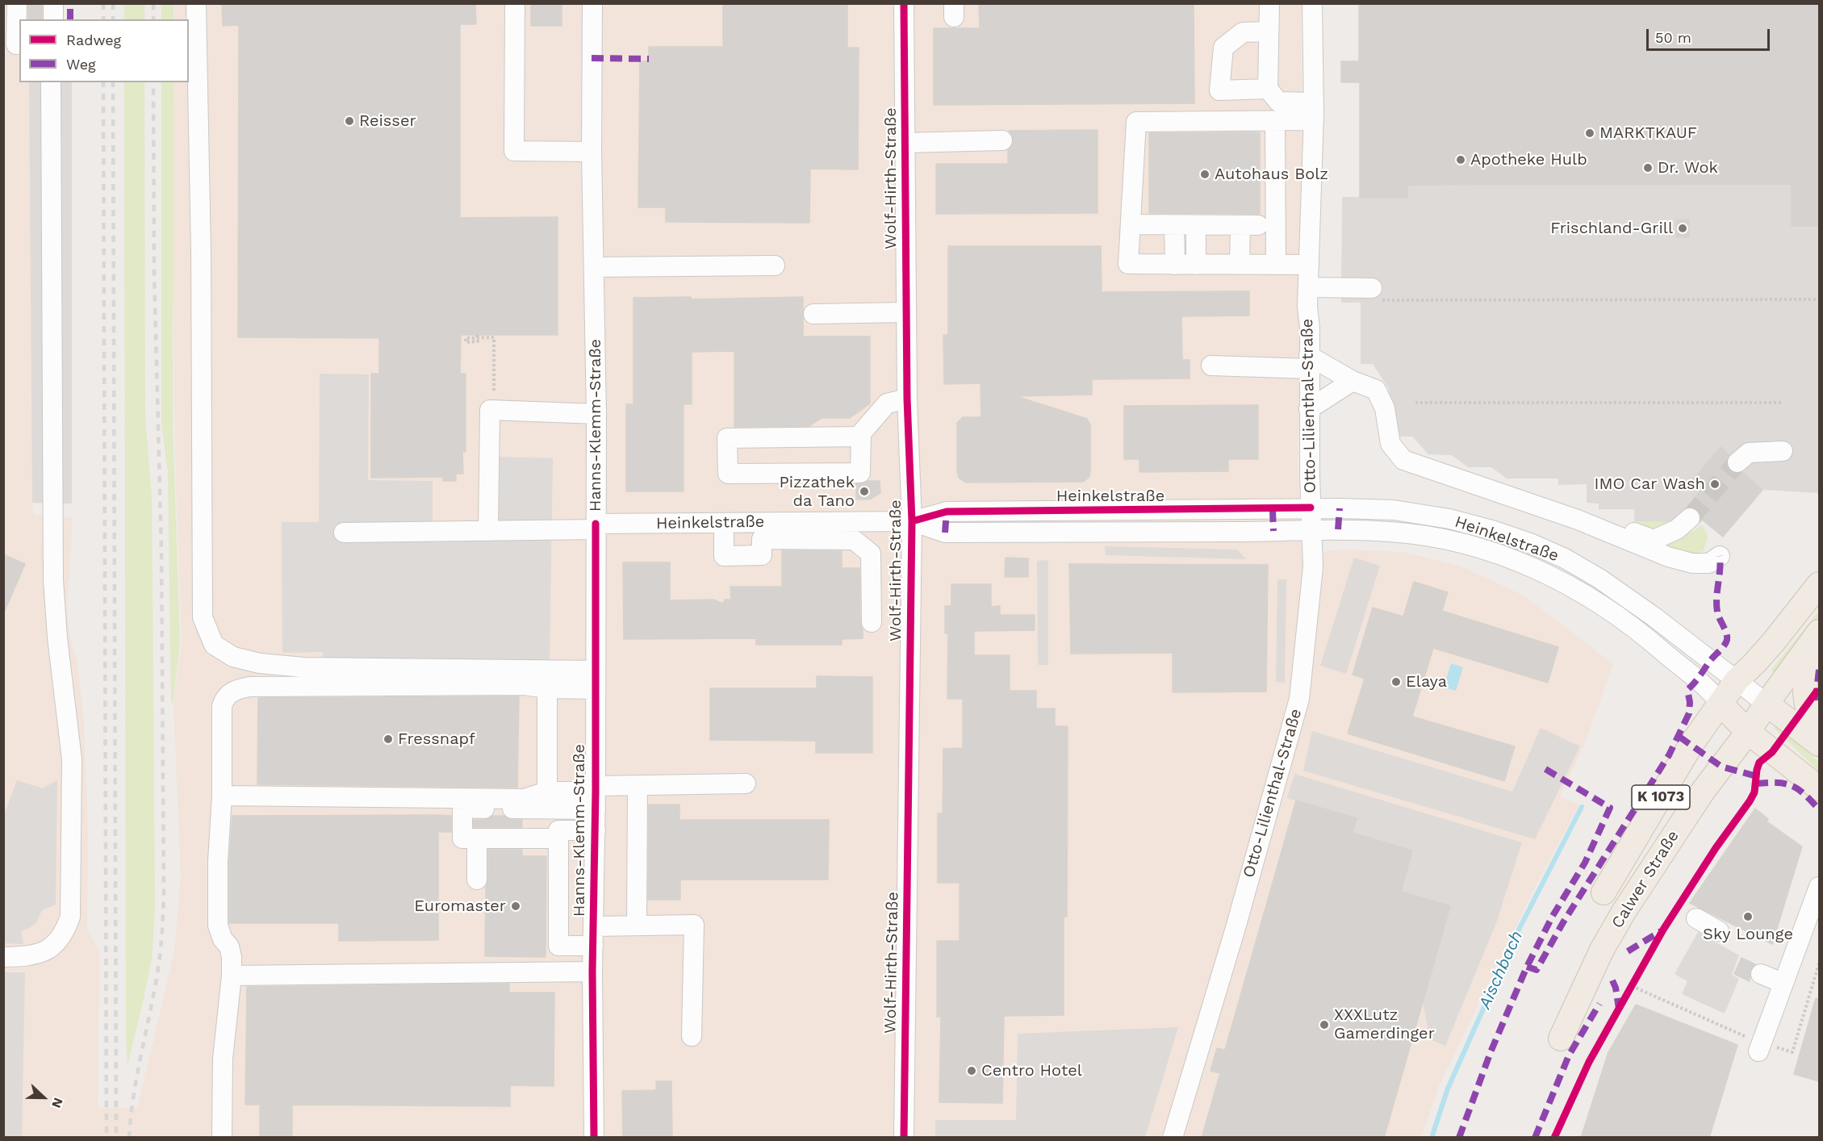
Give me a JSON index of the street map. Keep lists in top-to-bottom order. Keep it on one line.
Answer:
{"streets":{"main road":["K 1073","Calwer Straße"],"street":["Wolf-Hirth-Straße","Otto-Lilienthal-Straße","Hanns-Klemm-Straße","Heinkelstraße"]},"crossings":[["Wolf-Hirth-Straße","Heinkelstraße"],["Otto-Lilienthal-Straße","Heinkelstraße"],["Hanns-Klemm-Straße","Heinkelstraße"],["Heinkelstraße","K 1073"],["Heinkelstraße","Calwer Straße"],["K 1073","Calwer Straße"]],"water":["Aischbach"],"places":["Reisser","MARKTKAUF","Apotheke Hulb","Dr. Wok","Autohaus Bolz","Frischland-Grill","IMO Car Wash","Pizzathek da Tano","Elaya","Fressnapf","Euromaster","Sky Lounge","XXXLutz Gamerdinger","Centro Hotel"],"legend":["Radweg","Weg"],"scale_bar":"50 m","north":"right"}
